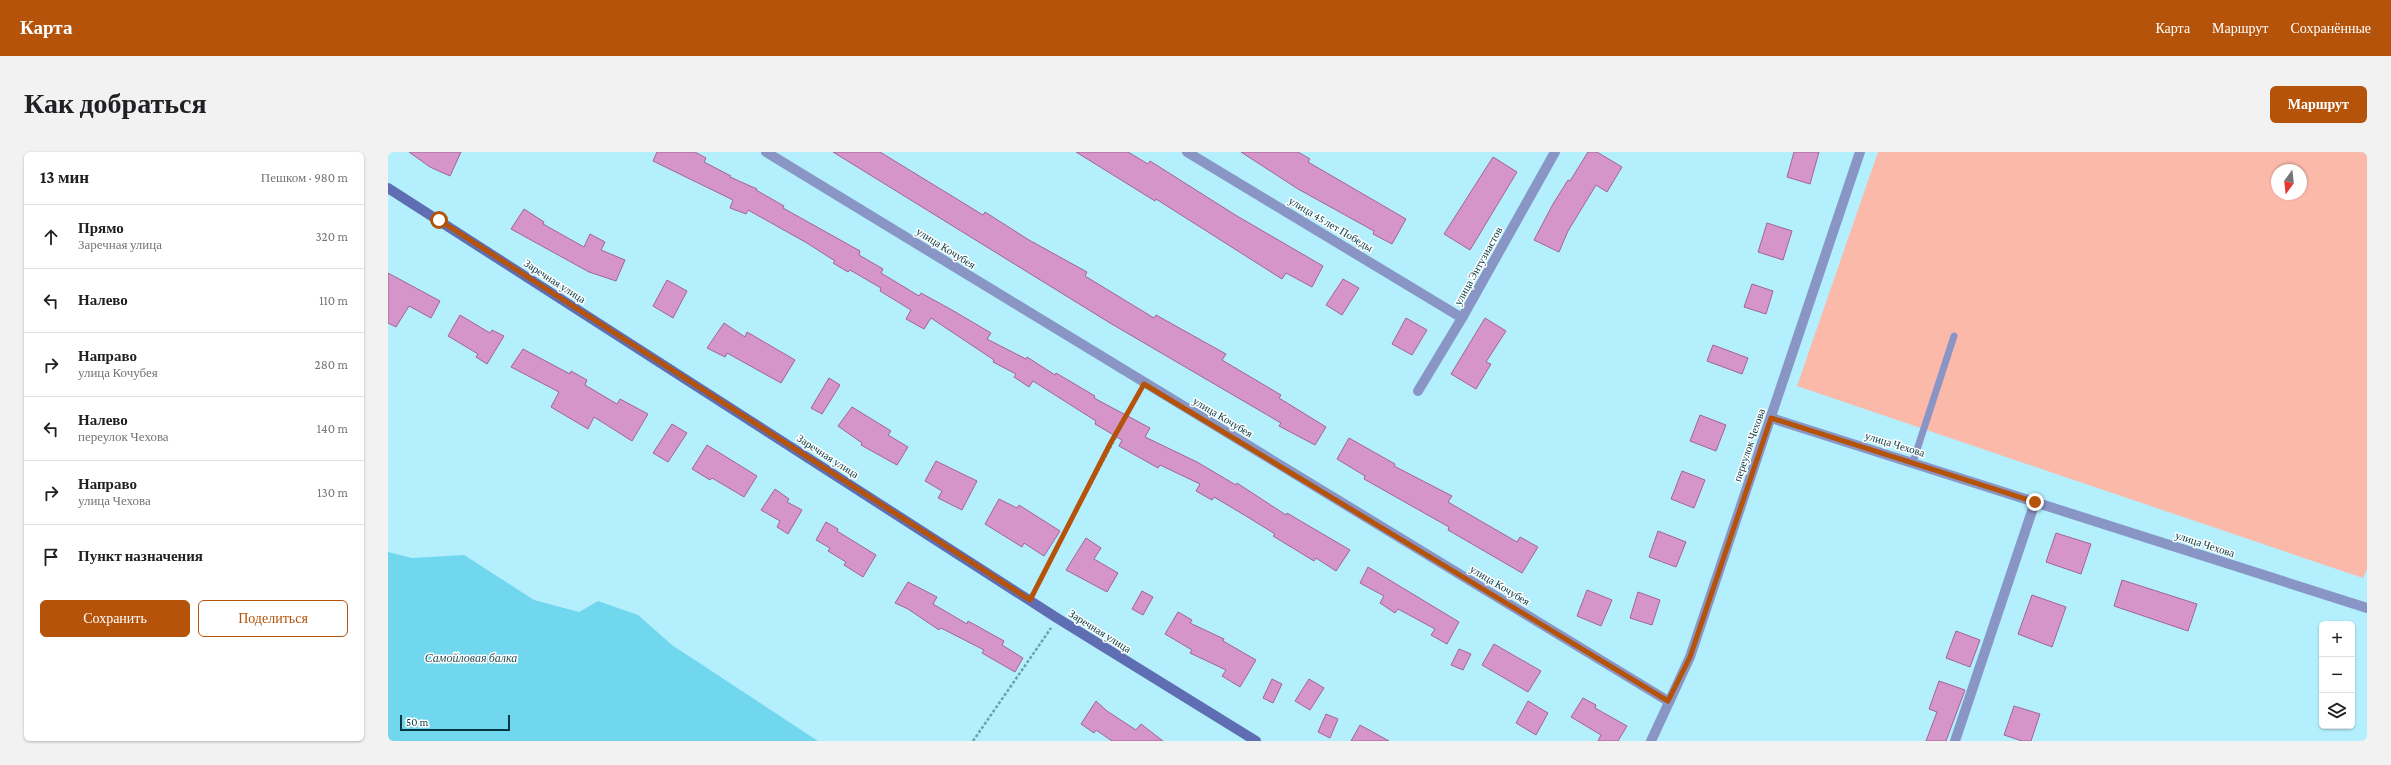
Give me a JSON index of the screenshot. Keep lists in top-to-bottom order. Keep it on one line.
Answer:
{"streets":{"main road":["Заречная улица"],"street":["улица 45 лет Победы","улица Кочубея","улица Энтузиастов","улица Чехова","переулок Чехова"]},"crossings":[["улица 45 лет Победы","улица Энтузиастов"],["улица Кочубея","переулок Чехова"],["улица Чехова","переулок Чехова"]],"water":["Самойловая балка"],"scale_bar":"50 m","north":"bottom","page":{"header":"Карта","nav":["Карта","Маршрут","Сохранённые"],"buttons":["Маршрут",["Сохранить","Поделиться"]],"title":"Как добраться","heading":["13 мин","Пешком · 980 m"],"list":[["Прямо","Заречная улица","320 m"],["Налево","110 m"],["Направо","улица Кочубея","280 m"],["Налево","переулок Чехова","140 m"],["Направо","улица Чехова","130 m"],"Пункт назначения"],"map_buttons":["+","−"],"scale":"50 m"}}
